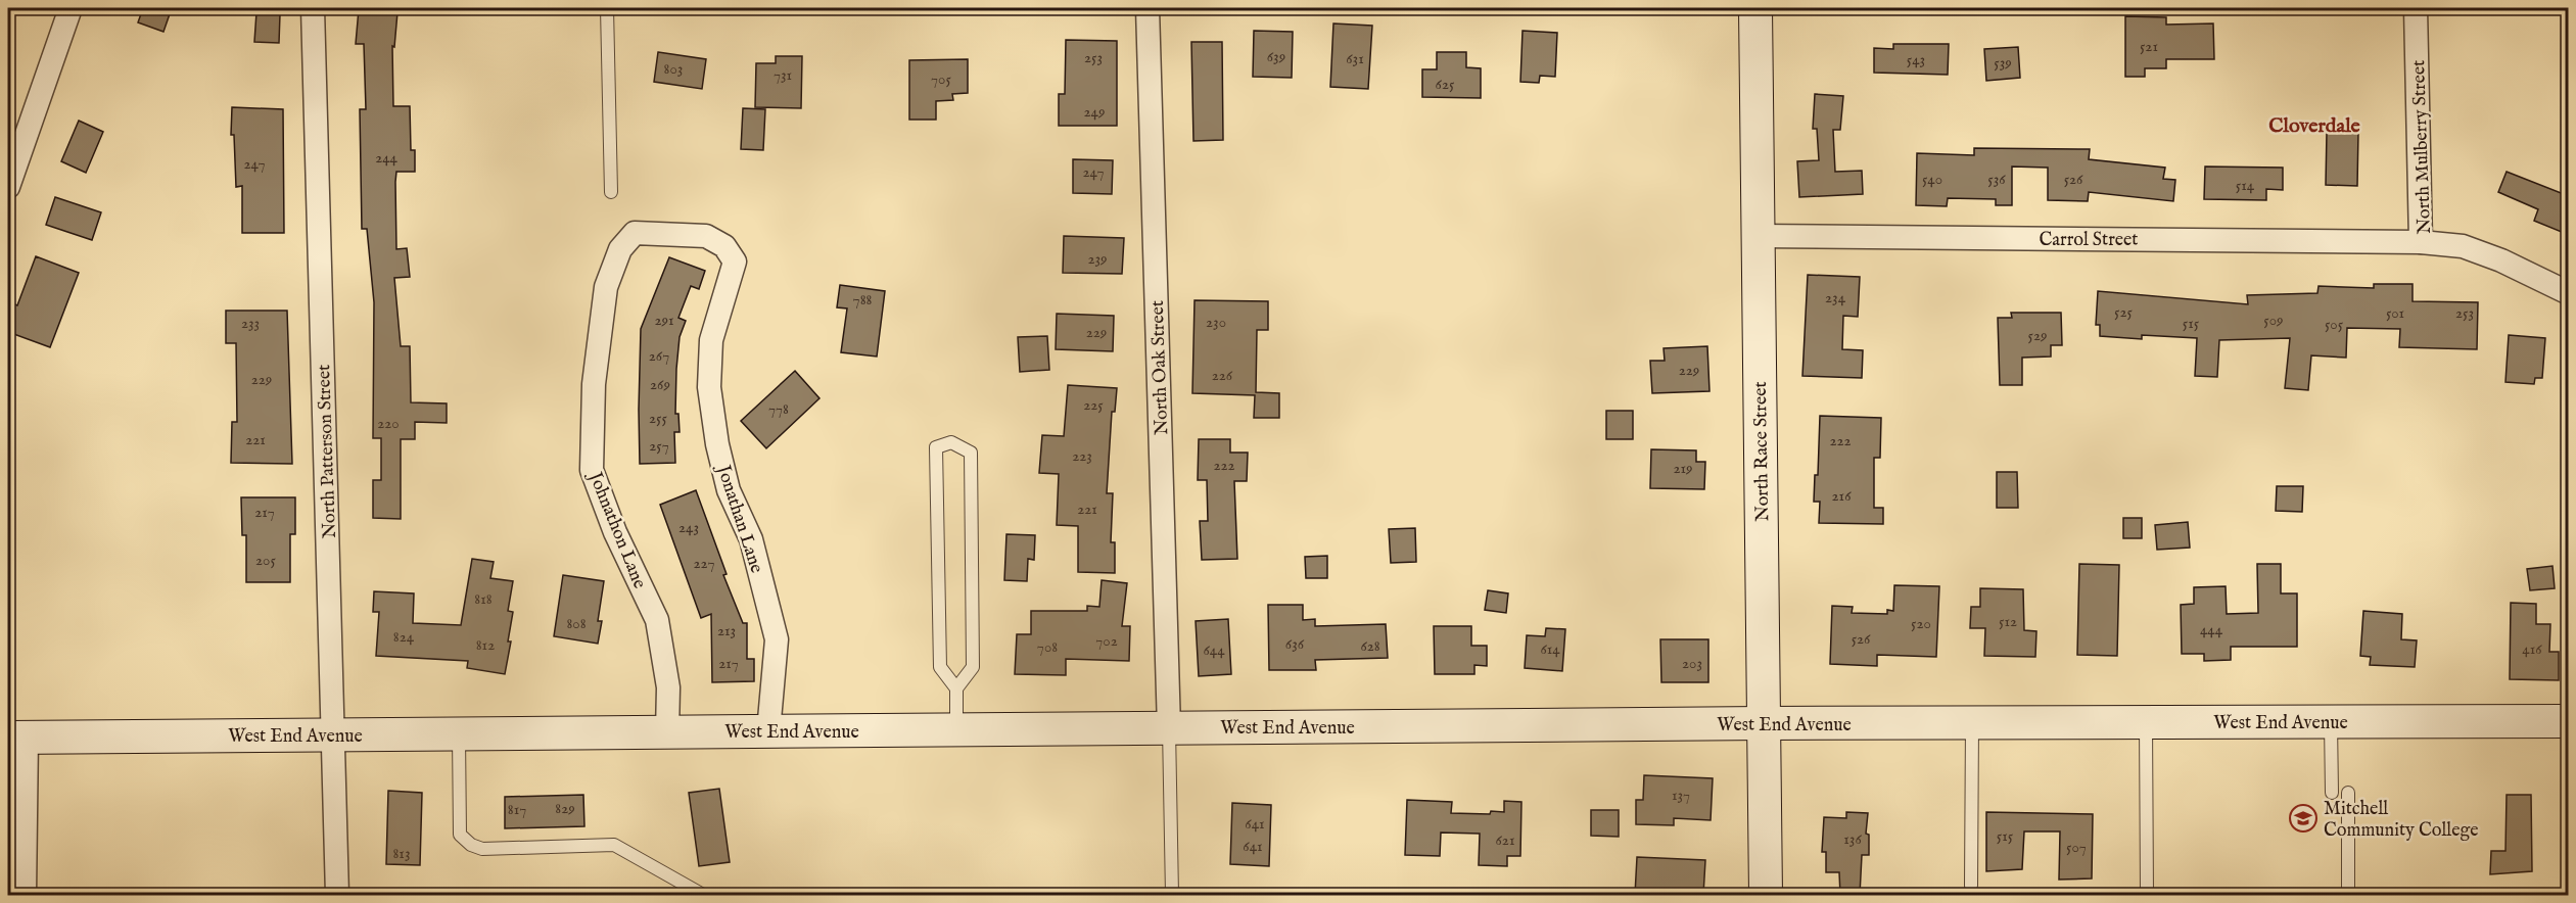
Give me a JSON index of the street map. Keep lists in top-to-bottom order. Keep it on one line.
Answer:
{"streets":{"main road":["North Race Street","West End Avenue"],"street":["North Mulberry Street","Carrol Street","North Oak Street","North Patterson Street","Jonathan Lane","Johnathon Lane"]},"crossings":[["North Mulberry Street","Carrol Street"],["Carrol Street","North Race Street"],["North Oak Street","West End Avenue"],["North Patterson Street","West End Avenue"],["North Race Street","West End Avenue"],["Jonathan Lane","Johnathon Lane"],["Jonathan Lane","West End Avenue"],["Johnathon Lane","West End Avenue"]],"districts":["Cloverdale"],"places":{"school or university":["Mitchell Community College"]},"house_numbers":["521","639","253","631","543","539","803","731","705","625","249","244","247","247","540","536","526","514","239","234","788","525","501","253","291","509","230","233","515","505","229","529","267","229","226","229","269","225","778","255","220","221","222","257","223","222","219","216","221","217","243","205","227","818","512","808","520","444","213","824","526","702","636","812","628","708","614","416","644","217","203","137","829","817","641","515","136","621","641","507","813"]}
